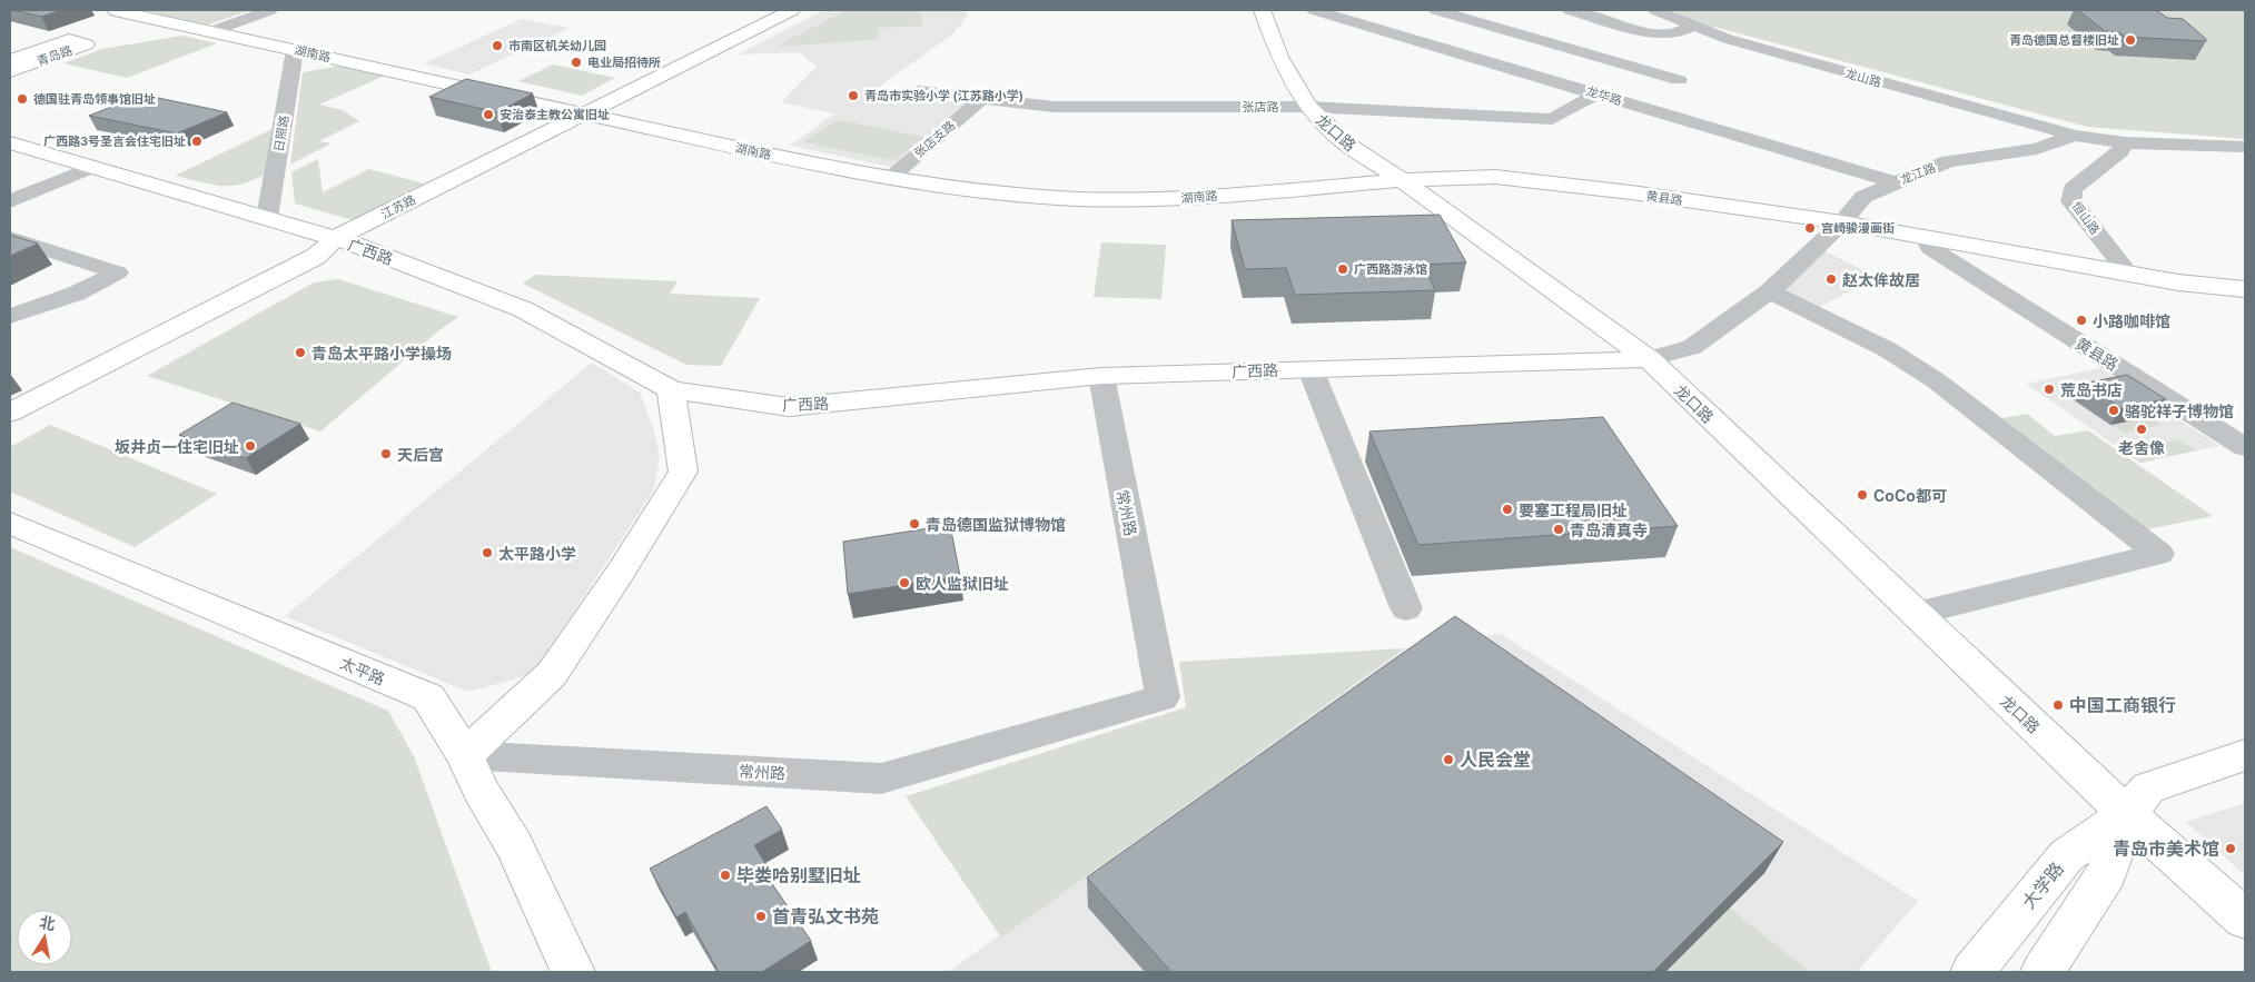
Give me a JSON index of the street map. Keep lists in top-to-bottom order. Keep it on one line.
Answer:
{"streets":{"main road":["湖南路","青岛路","龙口路","黄县路","江苏路","广西路","太平路","大学路"],"street":["龙山路","龙华路","张店路","日照路","张店支路","龙江路","恒山路","常州路"]},"crossings":[["湖南路","龙口路"],["湖南路","日照路"],["湖南路","张店支路"],["湖南路","黄县路"],["湖南路","江苏路"],["龙山路","龙江路"],["龙华路","张店路"],["龙华路","龙江路"],["张店路","龙口路"],["张店路","张店支路"],["龙口路","龙江路"],["龙口路","黄县路"],["龙口路","广西路"],["龙口路","大学路"],["日照路","广西路"],["龙江路","黄县路"],["龙江路","恒山路"],["龙江路","广西路"],["黄县路","恒山路"],["江苏路","广西路"],["广西路","常州路"],["常州路","太平路"]],"places":["青岛德国总督楼旧址","市南区机关幼儿园","电业局招待所","青岛市实验小学 (江苏路小学)","德国驻青岛领事馆旧址","安治泰主教公寓旧址","广西路3号圣言会住宅旧址","宫崎骏漫画街","广西路游泳馆","赵太侔故居","小路咖啡馆","青岛太平路小学操场","荒岛书店","骆驼祥子博物馆","老舍像","坂井贞一住宅旧址","天后宫","CoCo都可","要塞工程局旧址","青岛德国监狱博物馆","青岛清真寺","太平路小学","欧人监狱旧址","中国工商银行","人民会堂","青岛市美术馆","毕娄哈别墅旧址","首青弘文书苑"],"north":"top"}
